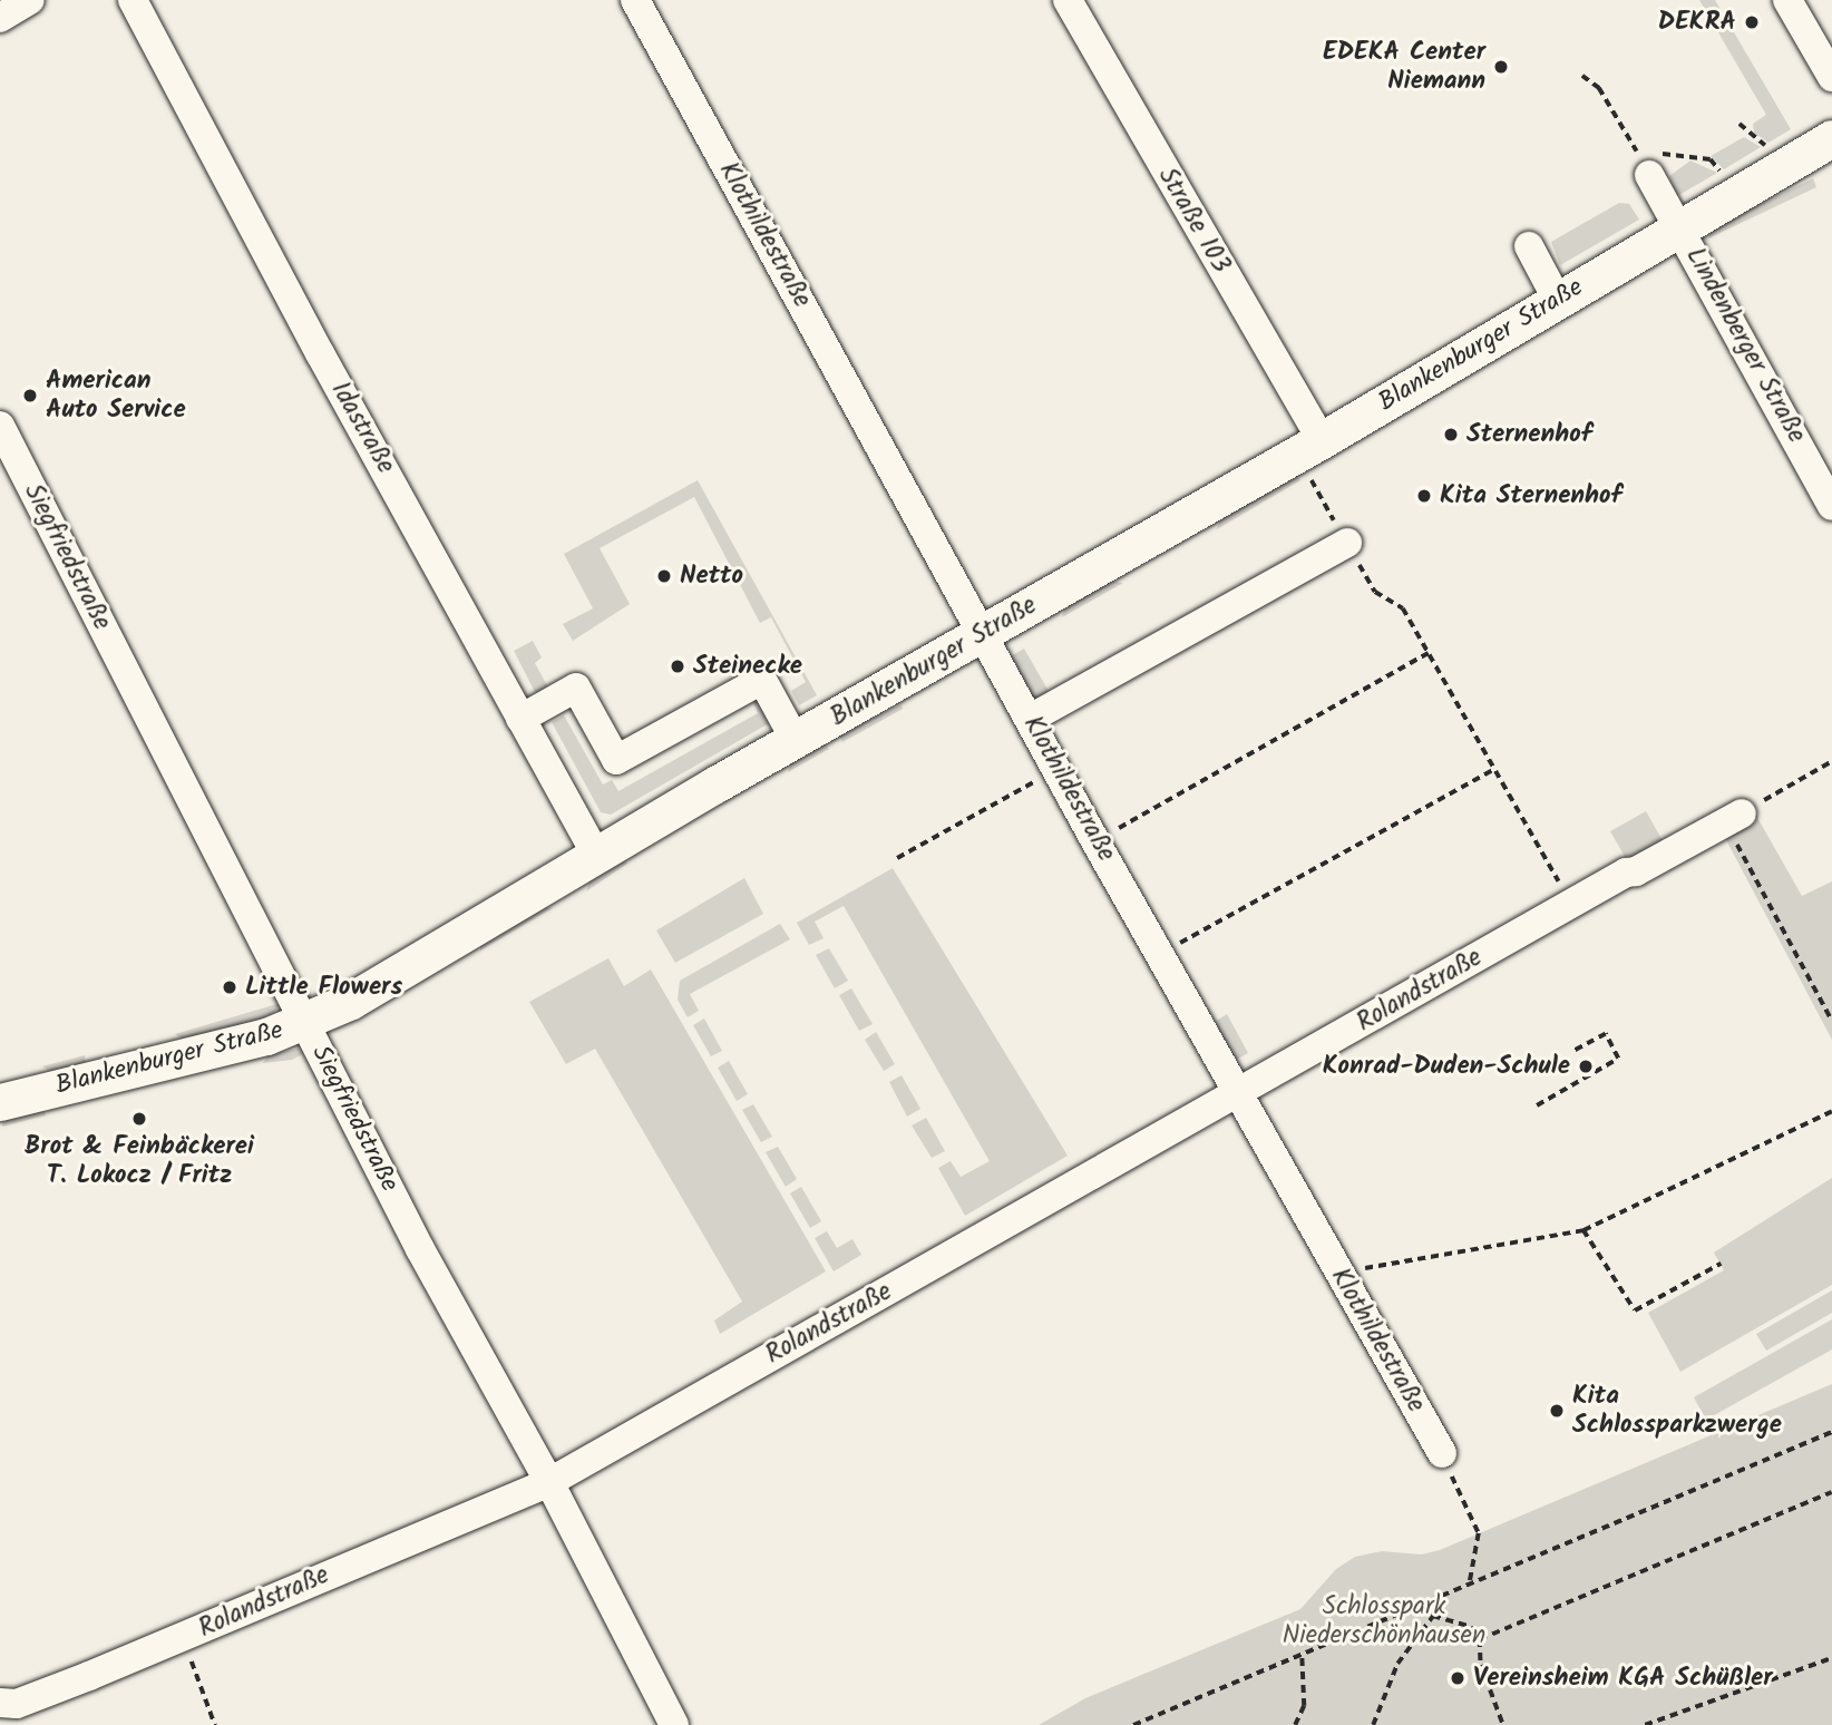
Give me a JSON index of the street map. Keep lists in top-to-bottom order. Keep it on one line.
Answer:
{"streets":{"main road":["Blankenburger Straße"],"street":["Straße 103","Klothildestraße","Lindenberger Straße","Idastraße","Siegfriedstraße","Rolandstraße"]},"crossings":[["Straße 103","Blankenburger Straße"],["Klothildestraße","Blankenburger Straße"],["Klothildestraße","Rolandstraße"],["Blankenburger Straße","Lindenberger Straße"],["Blankenburger Straße","Idastraße"],["Blankenburger Straße","Siegfriedstraße"],["Siegfriedstraße","Rolandstraße"]],"parks":["Schlosspark Niederschönhausen"],"places":["DEKRA","EDEKA Center Niemann","American Auto Service","Sternenhof","Kita Sternenhof","Netto","Steinecke","Little Flowers","Konrad-Duden-Schule","Brot & Feinbäckerei T. Lokocz / Fritz","Kita Schlossparkzwerge","Vereinsheim KGA Schüßler"]}
